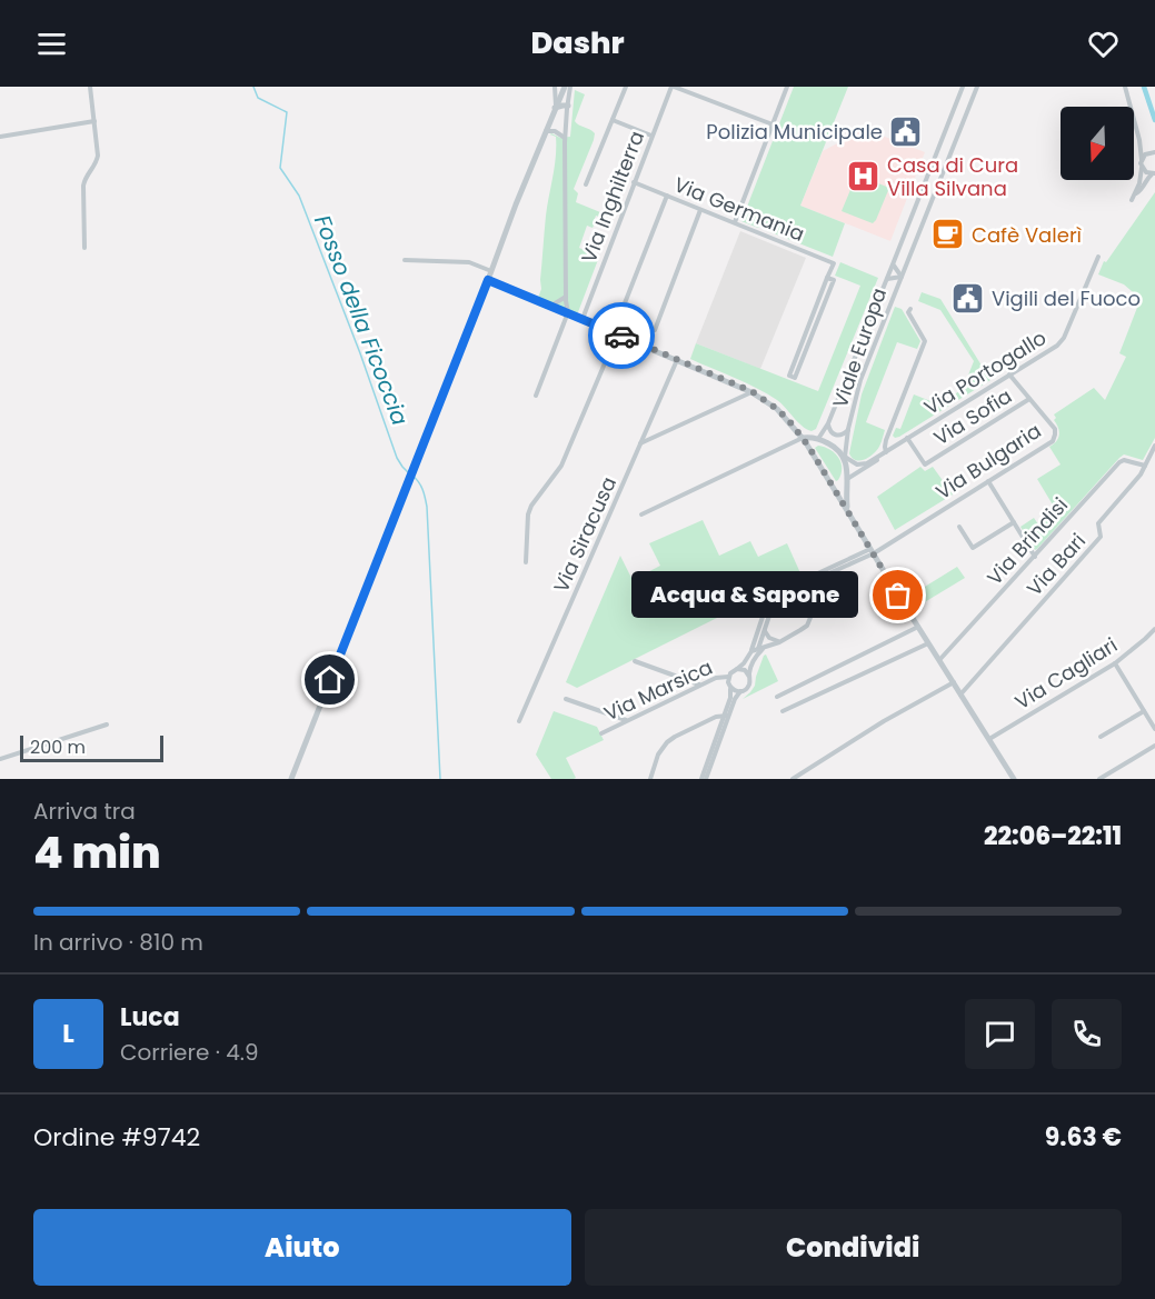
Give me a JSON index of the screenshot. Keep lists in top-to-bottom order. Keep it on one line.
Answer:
{"streets":{"street":["Via Inghilterra","Via Germania","Viale Europa","Via Portogallo","Via Sofia","Via Bulgaria","Via Siracusa","Via Brindisi","Via Bari","Via Cagliari","Via Marsica"]},"crossings":[["Via Inghilterra","Via Germania"],["Viale Europa","Via Portogallo"],["Via Portogallo","Via Sofia"],["Via Portogallo","Via Bulgaria"],["Via Sofia","Via Bulgaria"],["Via Brindisi","Via Bari"]],"water":["Fosso della Ficoccia"],"places":{"public building":["Polizia Municipale","Vigili del Fuoco"],"hospital":["Casa di Cura Villa Silvana"],"cafe":["Cafè Valerì"],"other":["Acqua & Sapone"]},"scale_bar":"200 m","north":"bottom","page":{"header":"Dashr","bubble":"Acqua & Sapone","scale":"200 m","heading":["4 min","Arriva tra","22:06–22:11"],"panel":["Luca","Corriere · 4.9","Ordine #9742","9.63 €"],"bar":"In arrivo · 810 m","round":"L","buttons":["Aiuto","Condividi"]}}
